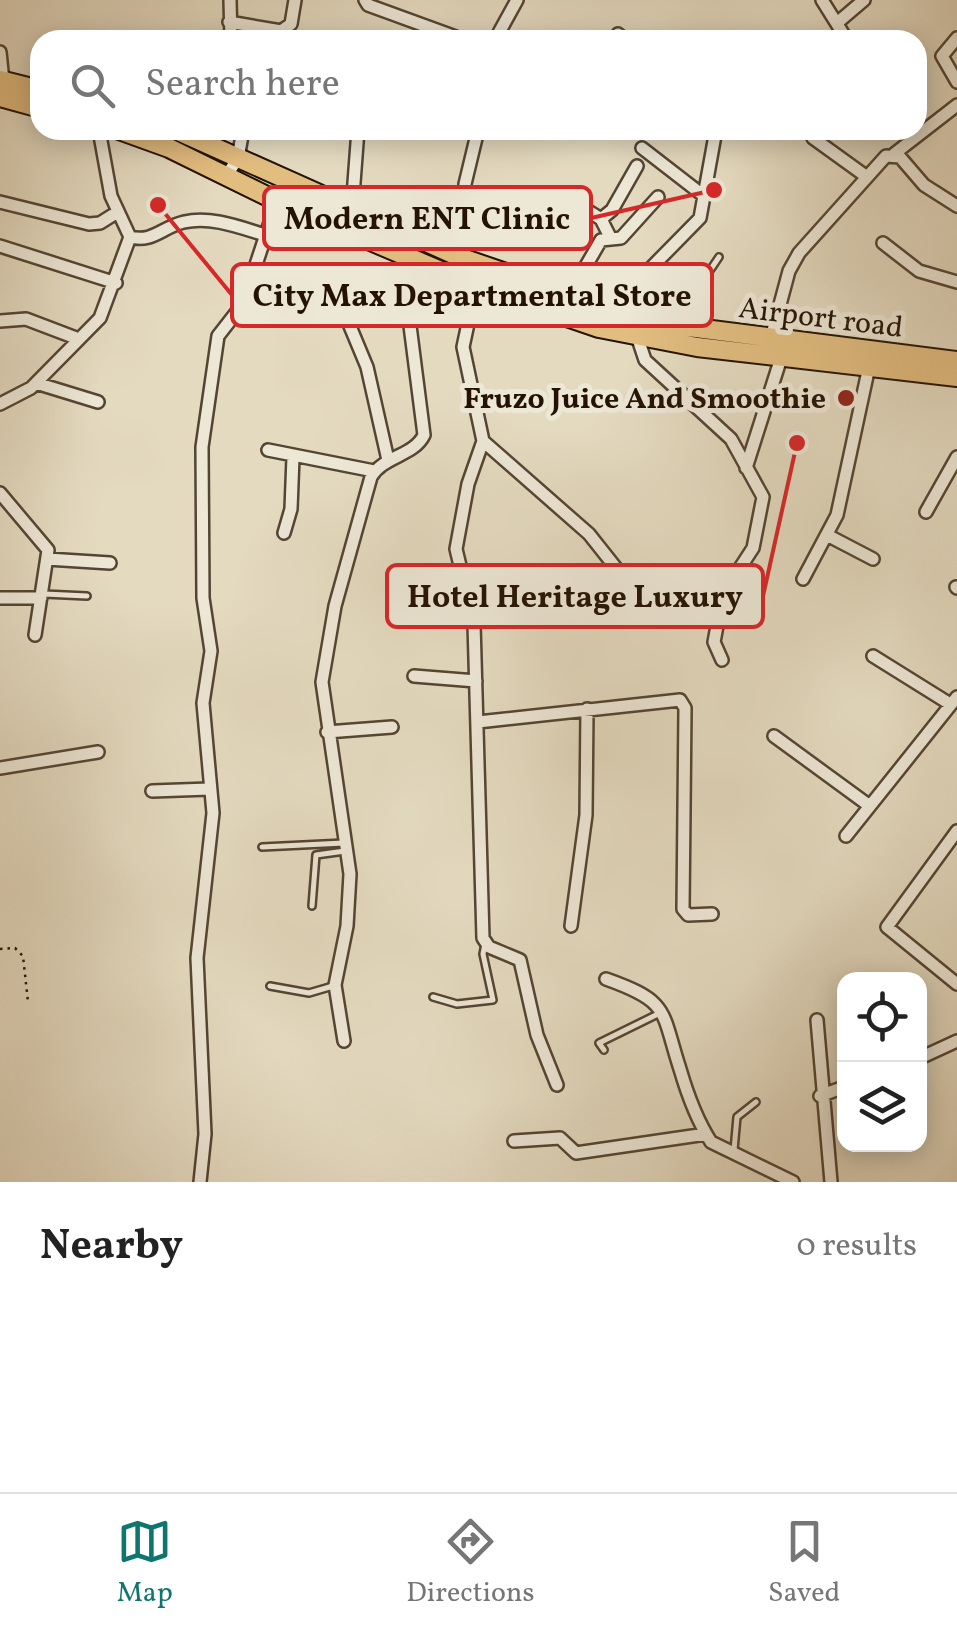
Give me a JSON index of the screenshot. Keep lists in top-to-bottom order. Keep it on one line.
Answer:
{"streets":{"main road":["Airport road"]},"places":["Modern ENT Clinic","City Max Departmental Store","Fruzo Juice And Smoothie","Hotel Heritage Luxury"],"page":{"search":"Search here","heading":["Nearby","0 results"],"nav":["Map","Directions","Saved"]}}
